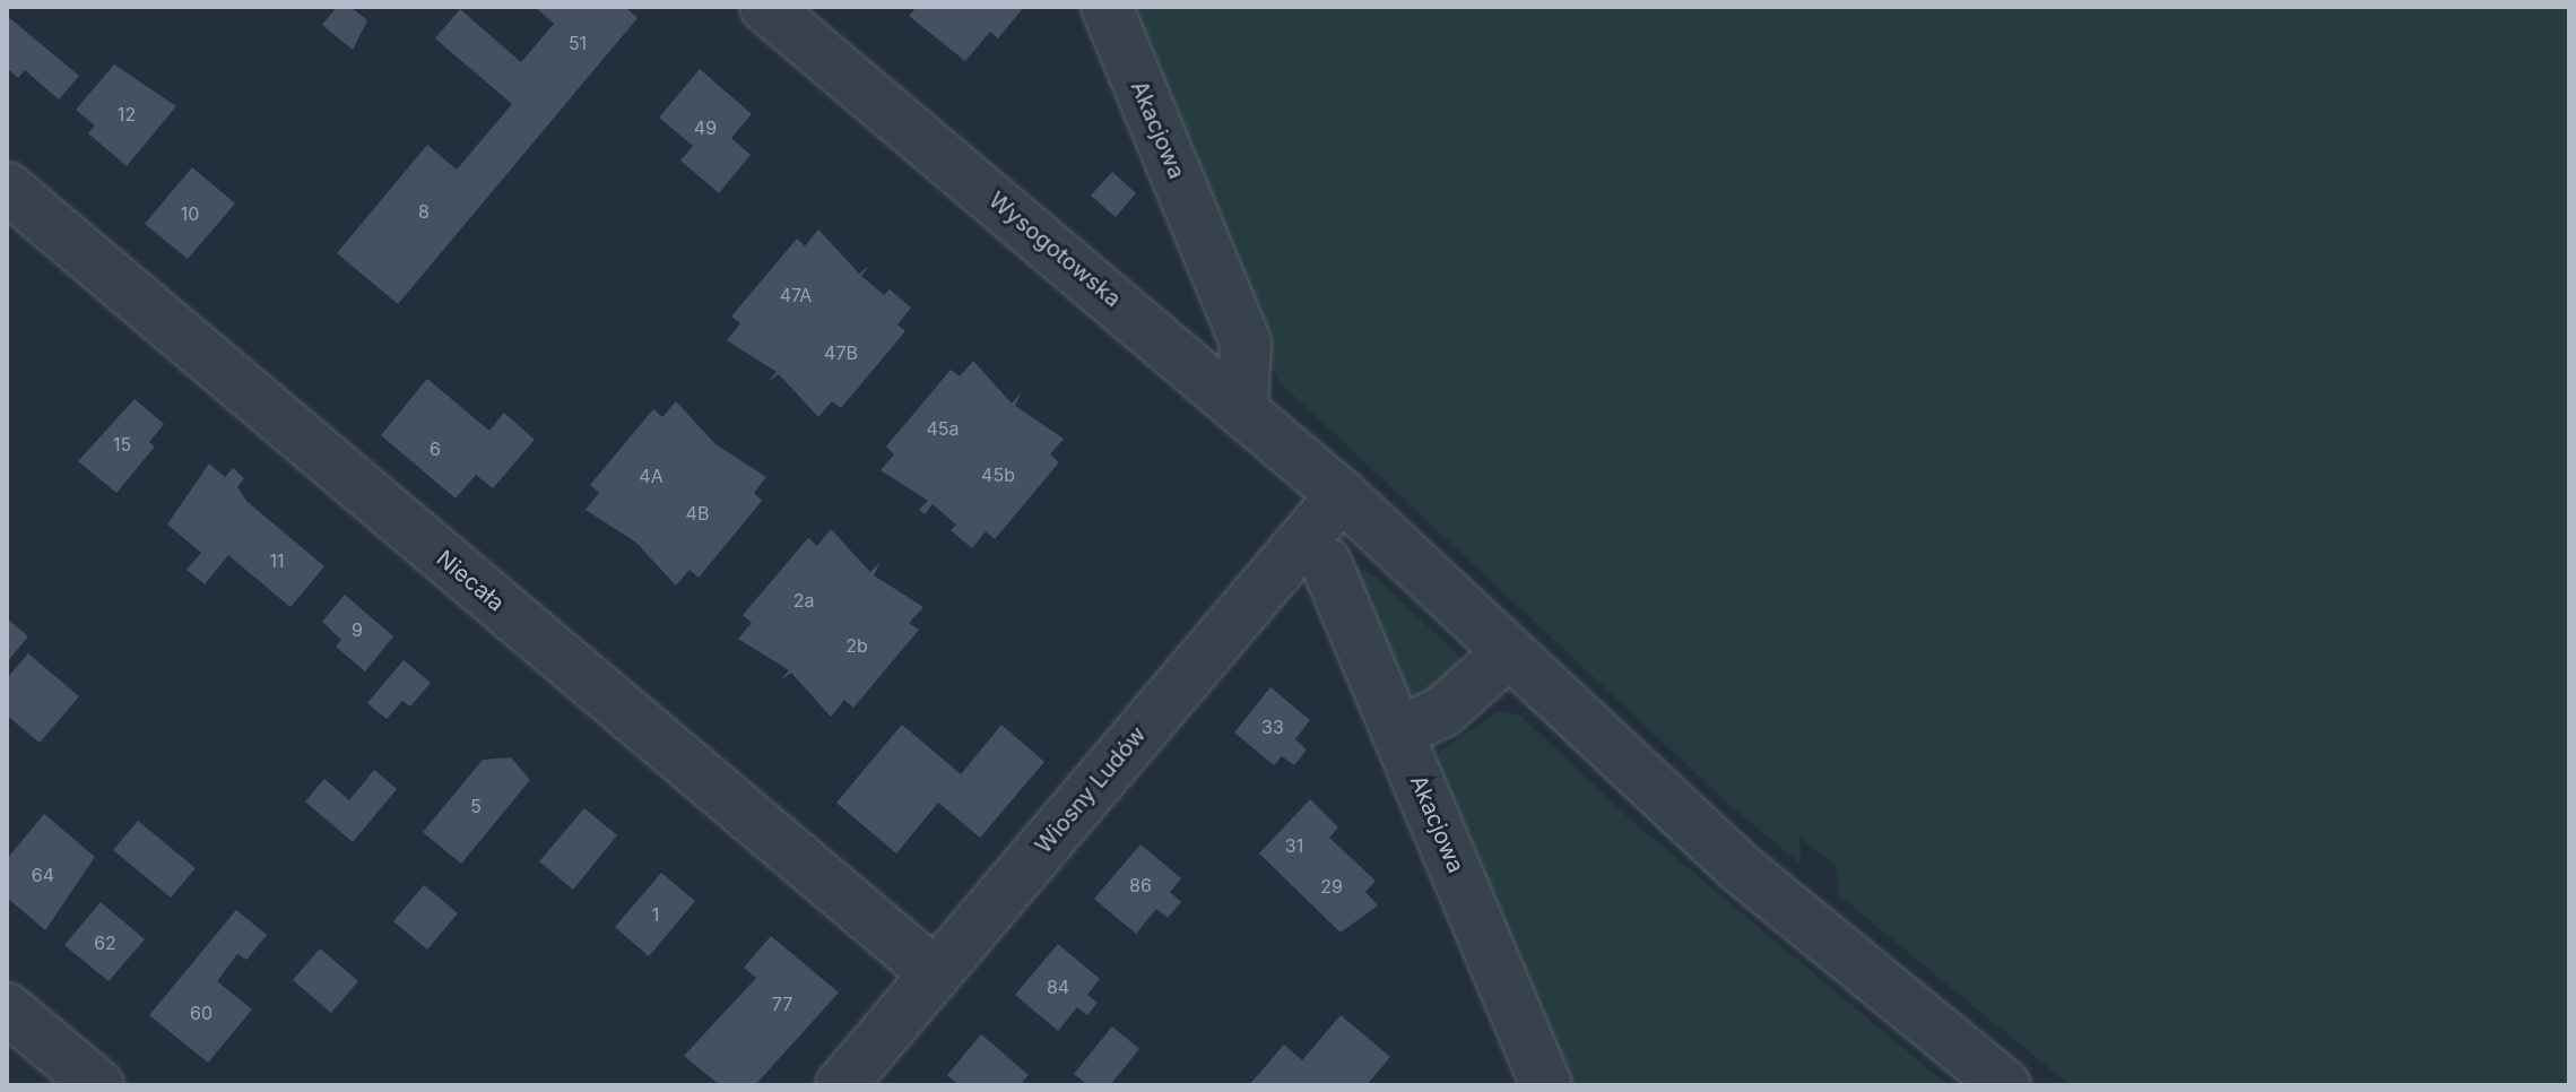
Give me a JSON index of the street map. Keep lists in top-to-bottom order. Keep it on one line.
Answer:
{"streets":{"street":["Akacjowa","Wysogotowska","Niecała","Wiosny Ludów"]},"crossings":[["Akacjowa","Wysogotowska"],["Wysogotowska","Wiosny Ludów"],["Niecała","Wiosny Ludów"]],"house_numbers":["51","12","49","8","10","47A","47B","45a","15","6","45b","4A","4B","11","2a","9","2b","33","5","31","64","86","29","1","62","84","77","60"]}
